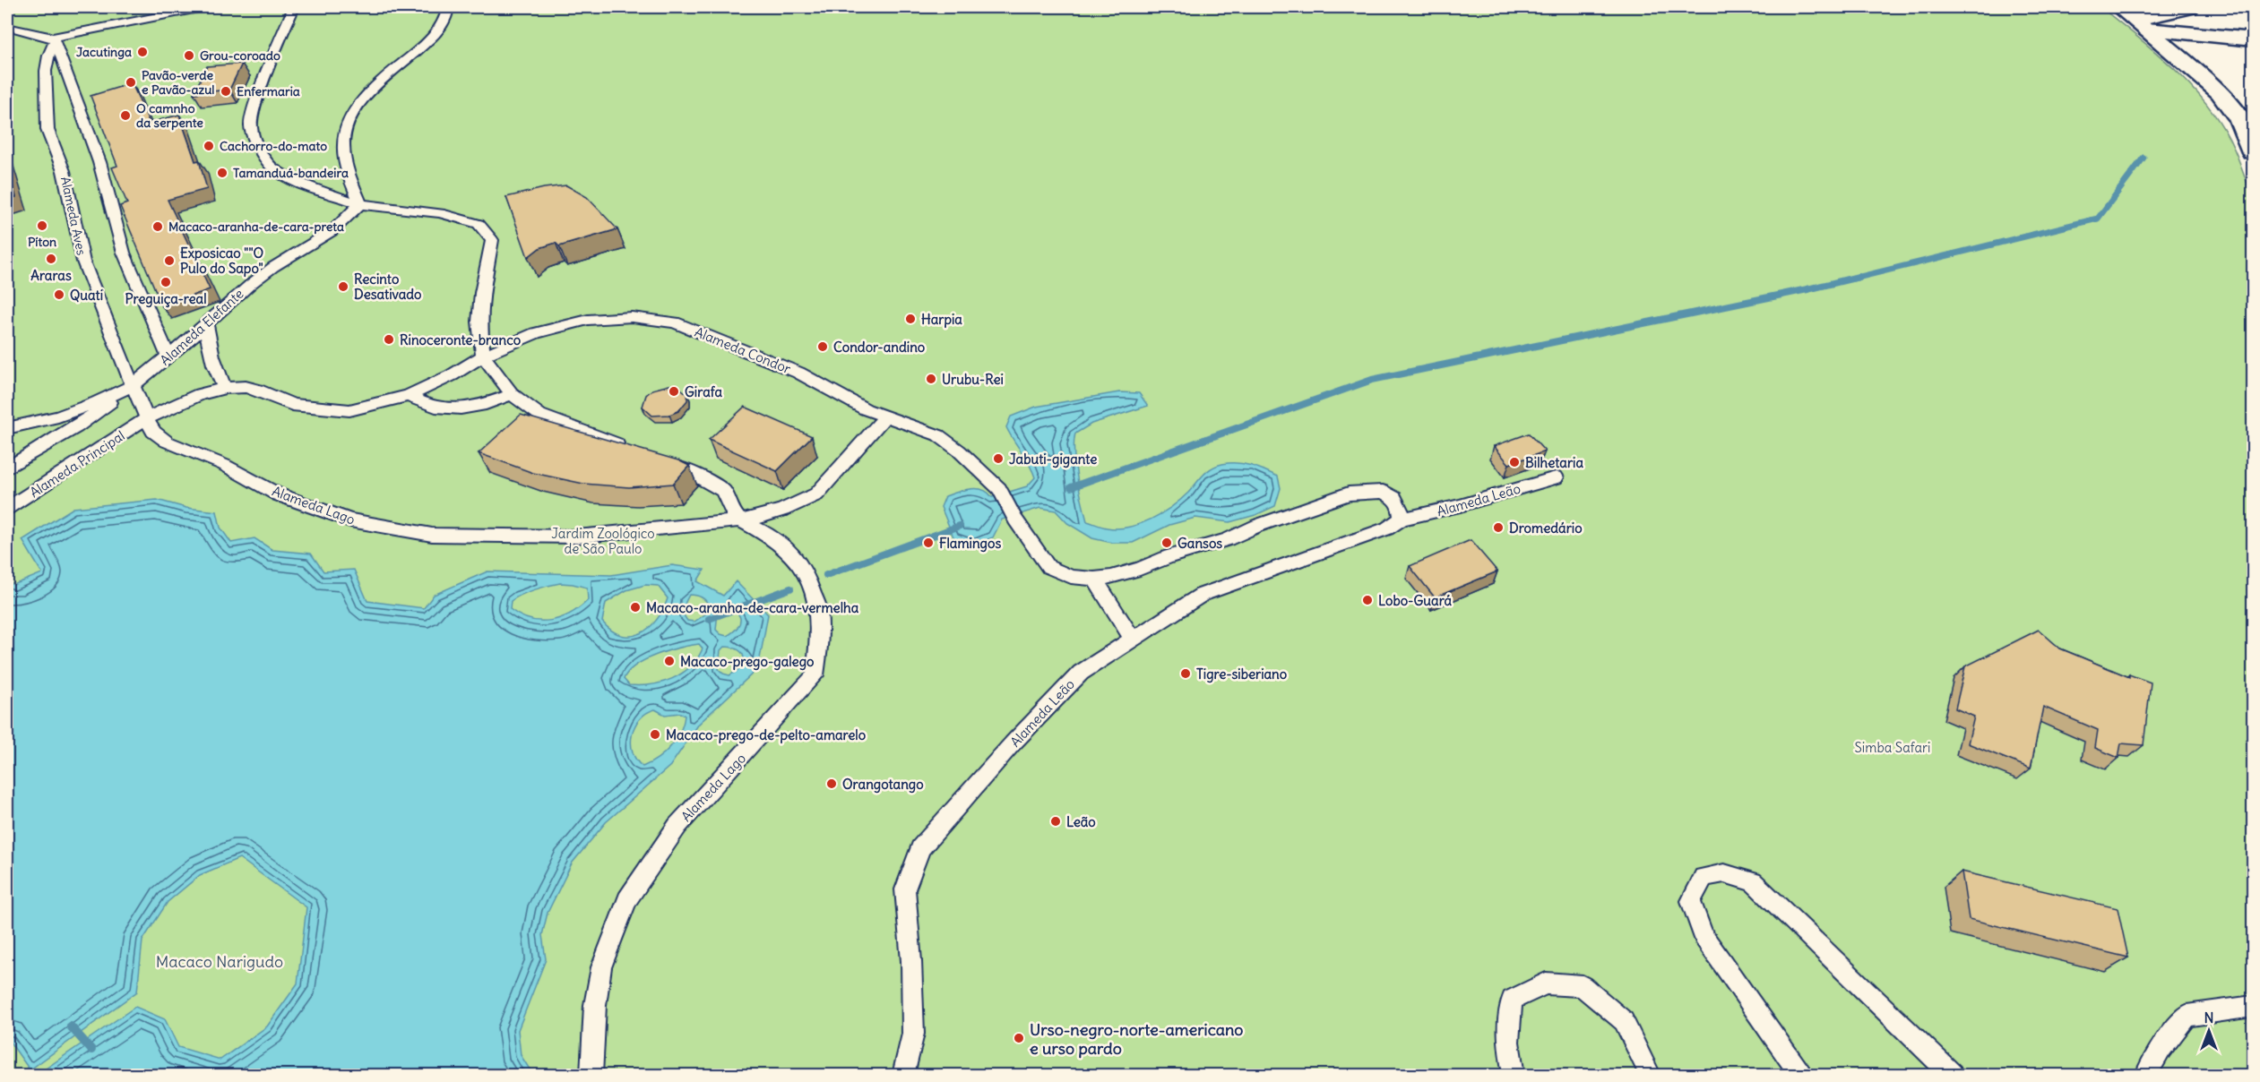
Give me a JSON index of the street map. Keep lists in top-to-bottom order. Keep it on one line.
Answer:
{"streets":{"lane":["Alameda Aves","Alameda Elefante","Alameda Condor","Alameda Principal","Alameda Leão","Alameda Lago"]},"crossings":[["Alameda Aves","Alameda Elefante"],["Alameda Aves","Alameda Lago"],["Alameda Elefante","Alameda Lago"],["Alameda Condor","Alameda Lago"],["Alameda Principal","Alameda Lago"]],"parks":["Jardim Zoológico de São Paulo","Simba Safari","Macaco Narigudo"],"places":["Jacutinga","Grou-coroado","Pavão-verde e Pavão-azul","Enfermaria","O camnho da serpente","Cachorro-do-mato","Tamanduá-bandeira","Píton","Macaco-aranha-de-cara-preta","Araras","Exposicao \"\"O Pulo do Sapo\"","Preguiça-real","Recinto Desativado","Quati","Harpia","Rinoceronte-branco","Condor-andino","Urubu-Rei","Girafa","Jabuti-gigante","Bilhetaria","Dromedário","Flamingos","Gansos","Lobo-Guará","Macaco-aranha-de-cara-vermelha","Macaco-prego-galego","Tigre-siberiano","Macaco-prego-de-pelto-amarelo","Orangotango","Leão","Urso-negro-norte-americano e urso pardo"],"north":"top"}
